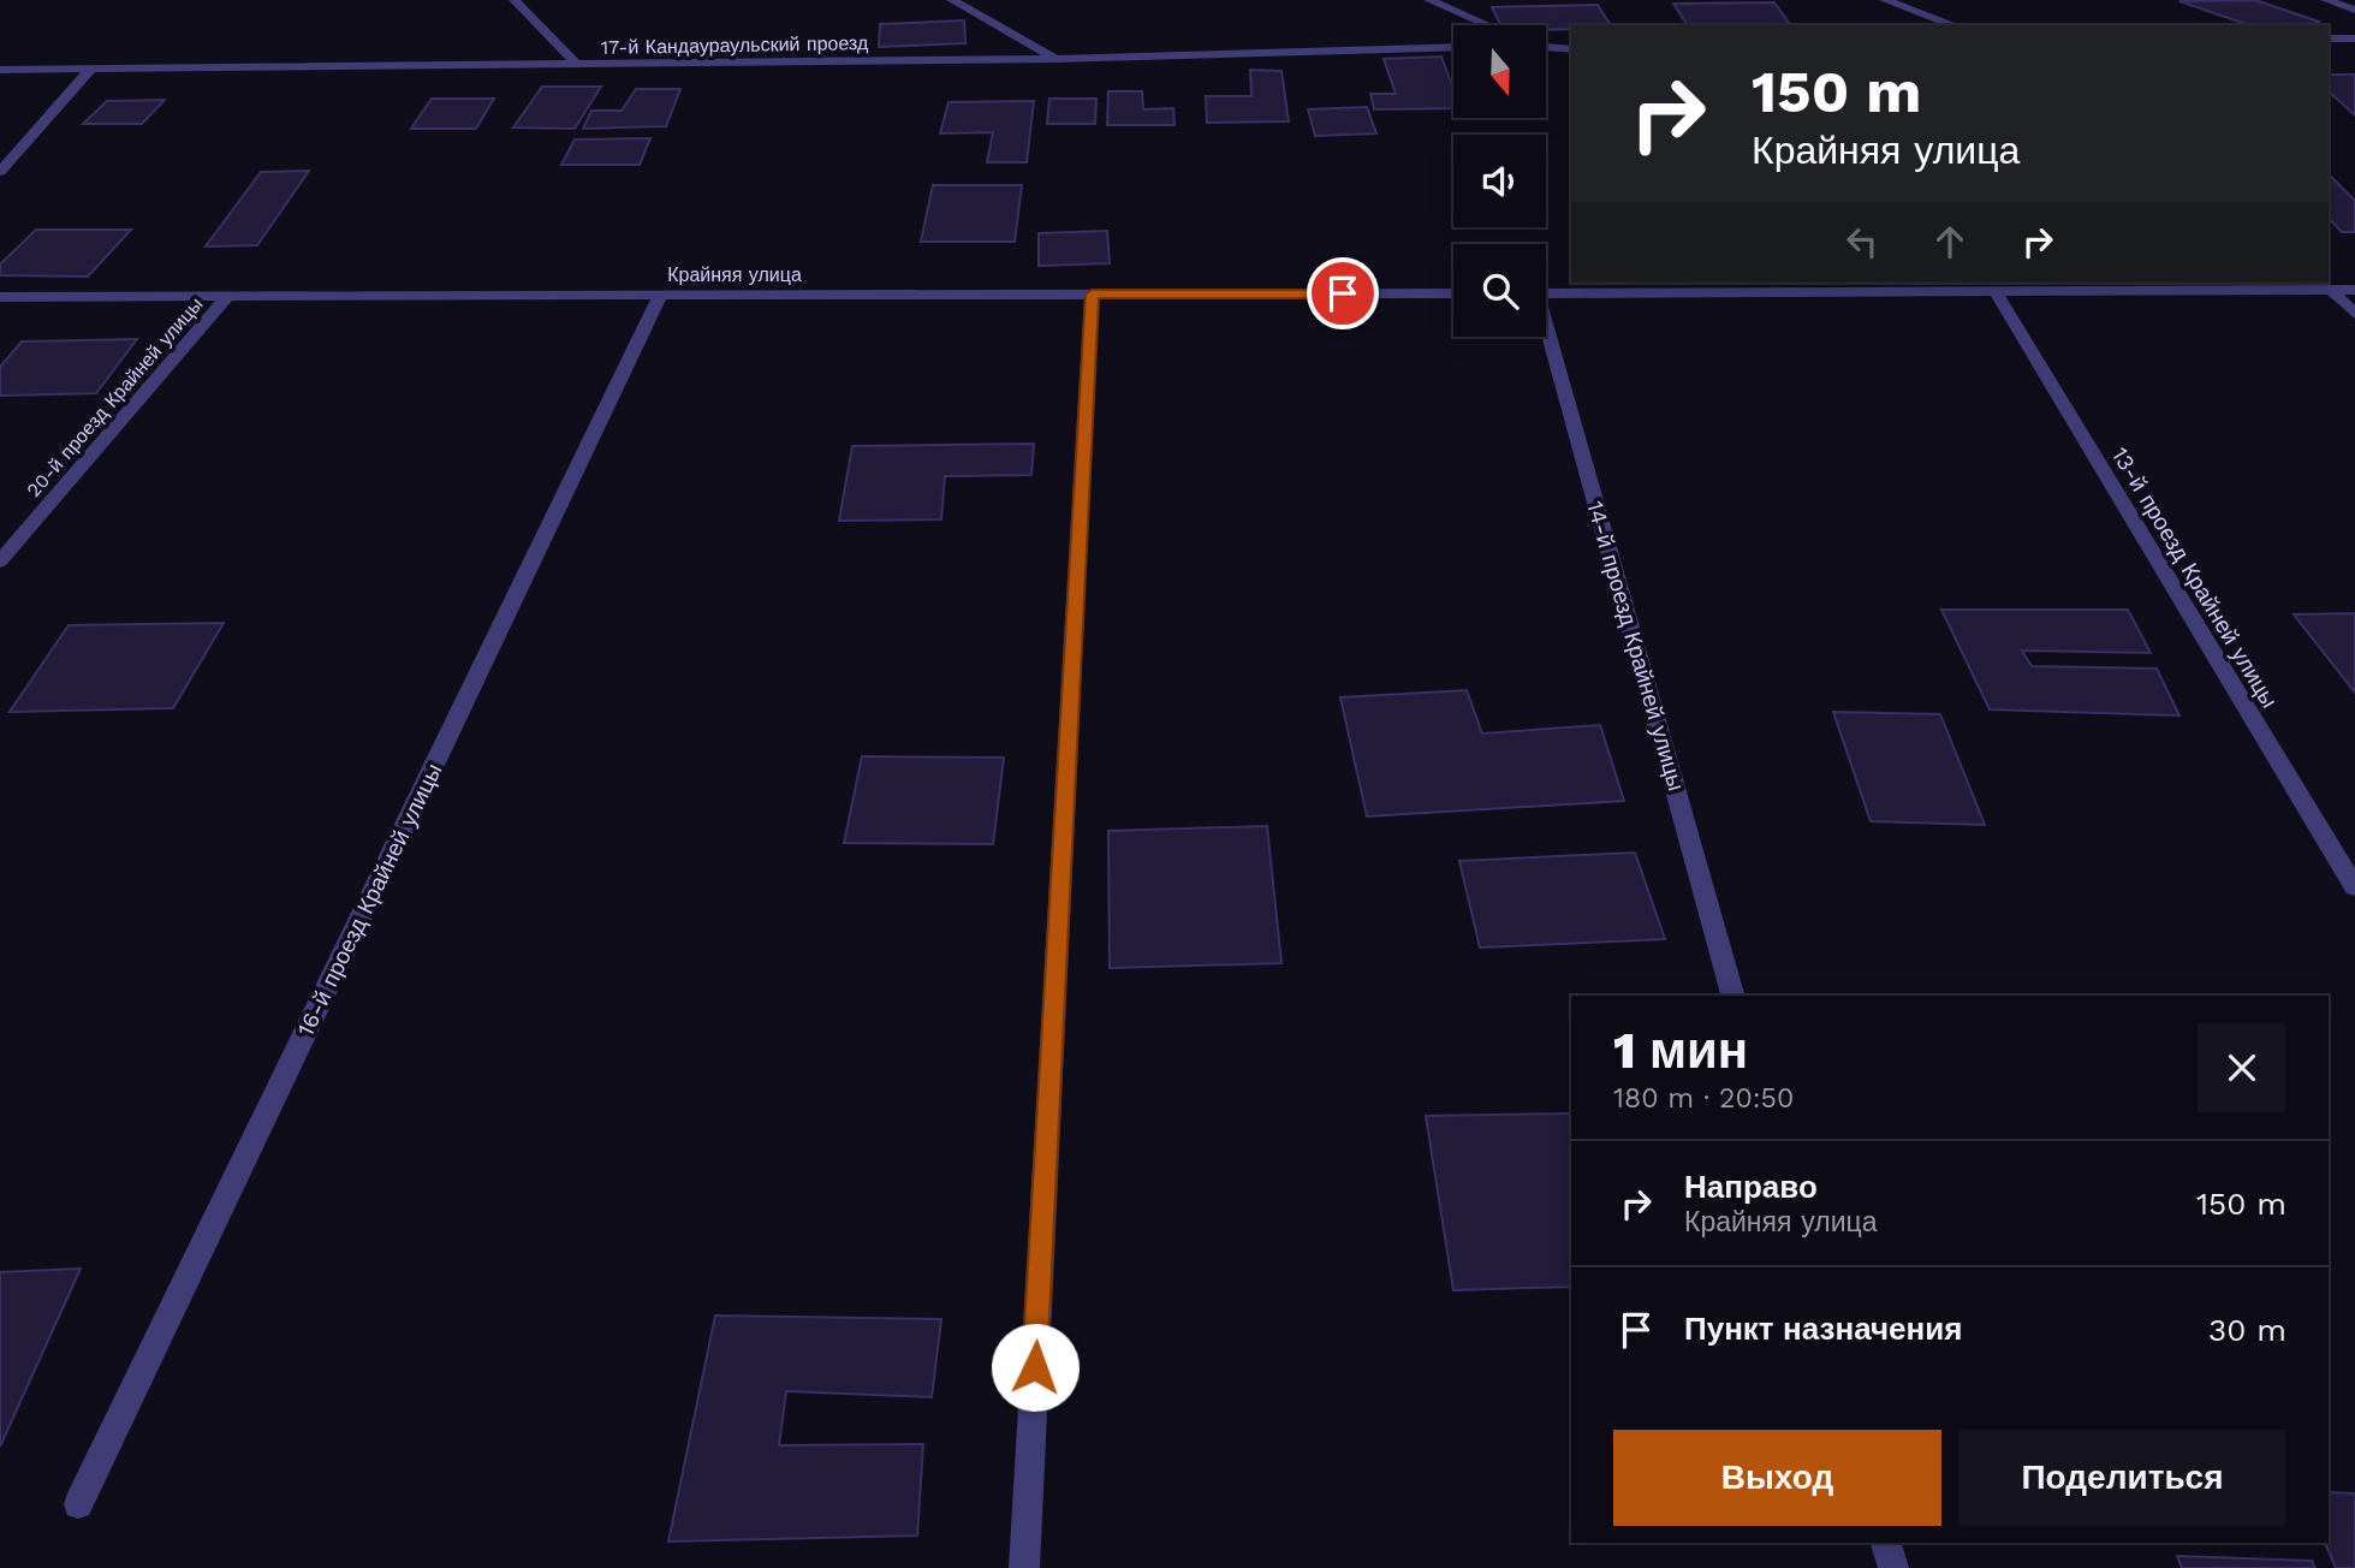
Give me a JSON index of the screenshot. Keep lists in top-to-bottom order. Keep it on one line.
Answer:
{"streets":{"street":["17-й Кандаураульский проезд","Крайняя улица","20-й проезд Крайней улицы","13-й проезд Крайней улицы","14-й проезд Крайней улицы","16-й проезд Крайней улицы"]},"crossings":[["Крайняя улица","20-й проезд Крайней улицы"],["Крайняя улица","16-й проезд Крайней улицы"]],"north":"bottom","page":{"turn":["150 m","Крайняя улица"],"heading":["1 мин","180 m · 20:50"],"list":[{"name":"Направо","note":"Крайняя улица","value":"150 m"},{"name":"Пункт назначения","value":"30 m"}],"buttons":["Выход","Поделиться"]}}
